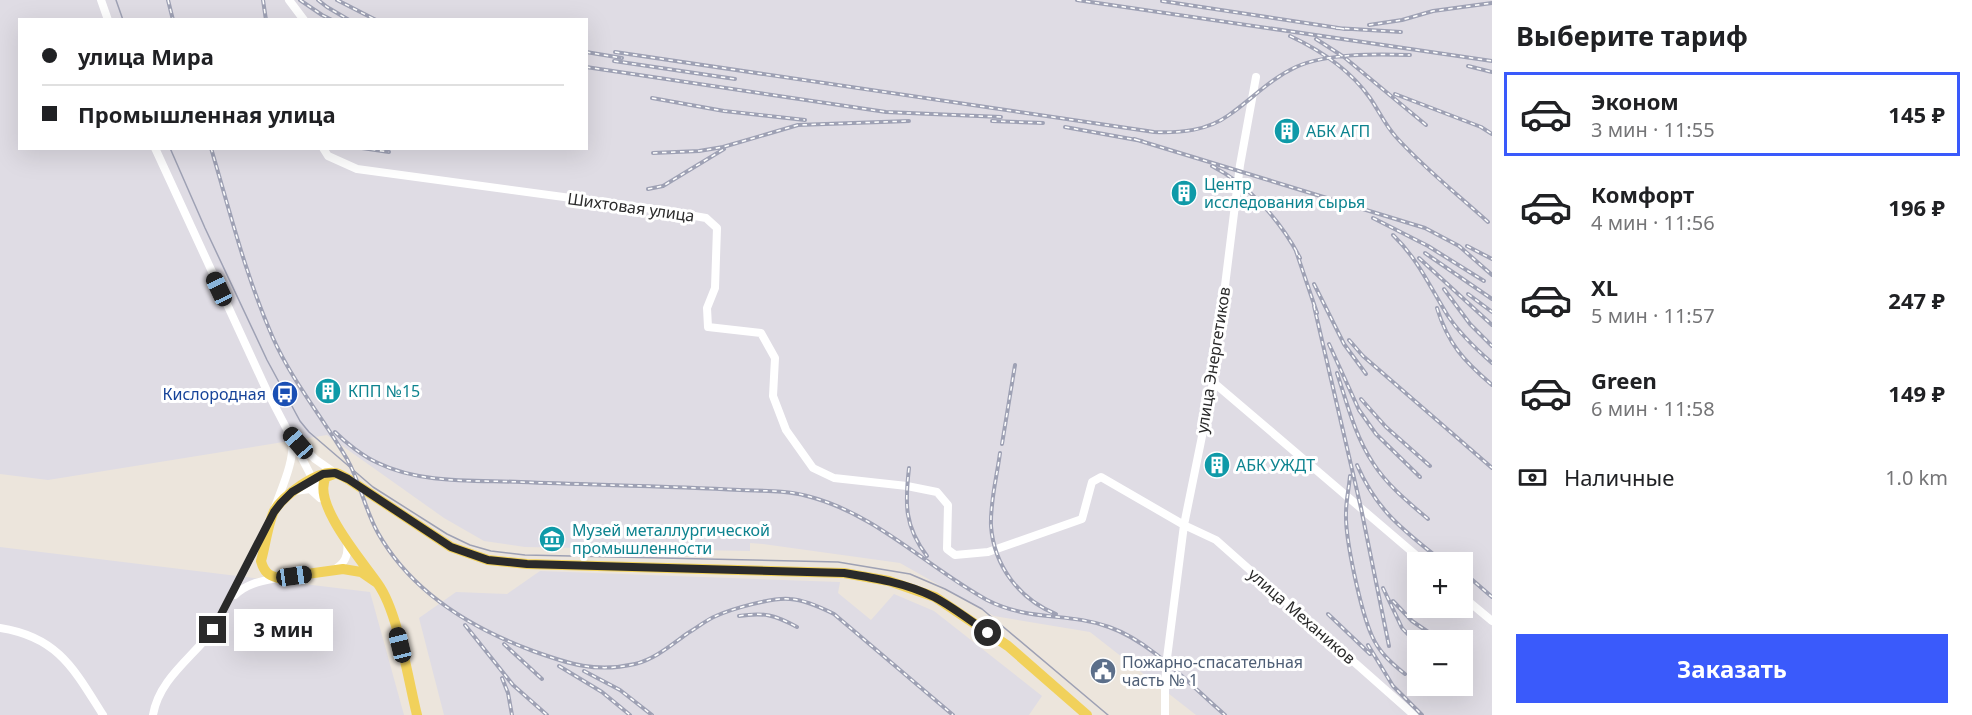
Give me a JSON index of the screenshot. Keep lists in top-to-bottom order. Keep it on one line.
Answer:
{"streets":{"street":["Шихтовая улица","улица Энергетиков","улица Механиков"]},"crossings":[["Шихтовая улица","улица Энергетиков"],["Шихтовая улица","улица Механиков"],["улица Энергетиков","улица Механиков"]],"places":{"building":["АБК АГП","Центр исследования сырья","КПП №15","АБК УЖДТ"],"bus stop":["Кислородная"],"museum":["Музей металлургической промышленности"],"public building":["Пожарно-спасательная часть № 1"]},"page":{"heading":"Выберите тариф","banner":["улица Мира","Промышленная улица"],"list":[{"name":"Эконом","note":"3 мин · 11:55","value":"145 ₽"},{"name":"Комфорт","note":"4 мин · 11:56","value":"196 ₽"},{"name":"XL","note":"5 мин · 11:57","value":"247 ₽"},{"name":"Green","note":"6 мин · 11:58","value":"149 ₽"}],"pay":["Наличные","1.0 km"],"map_buttons":["+","−"],"bubble":"3 мин","buttons":"Заказать"}}
